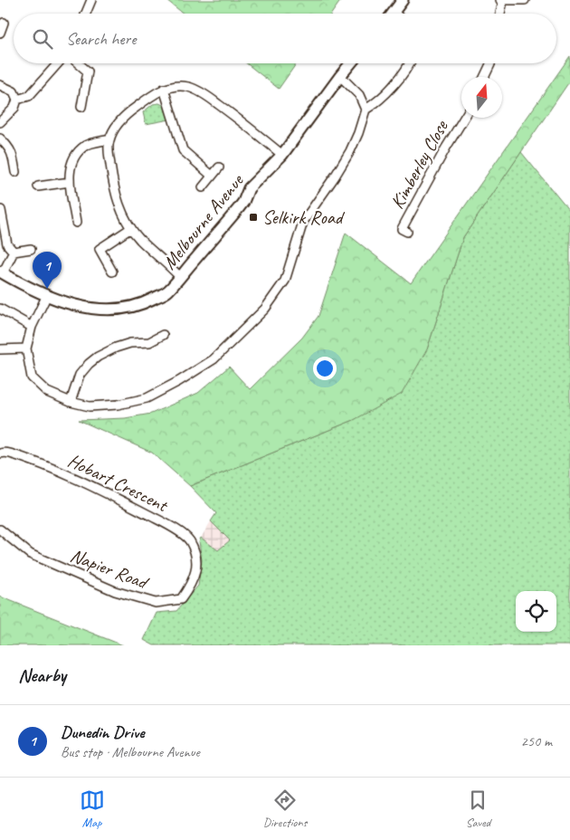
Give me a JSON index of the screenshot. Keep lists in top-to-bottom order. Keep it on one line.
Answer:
{"streets":{"street":["Kimberley Close","Melbourne Avenue","Hobart Crescent","Napier Road"]},"crossings":[["Hobart Crescent","Napier Road"]],"places":{"transit":["Selkirk Road"]},"north":"top","page":{"search":"Search here","pins":"1","heading":"Nearby","list":[{"mark":"1","name":"Dunedin Drive","note":"Bus stop · Melbourne Avenue","value":"250 m"}],"nav":["Map","Directions","Saved"]}}
